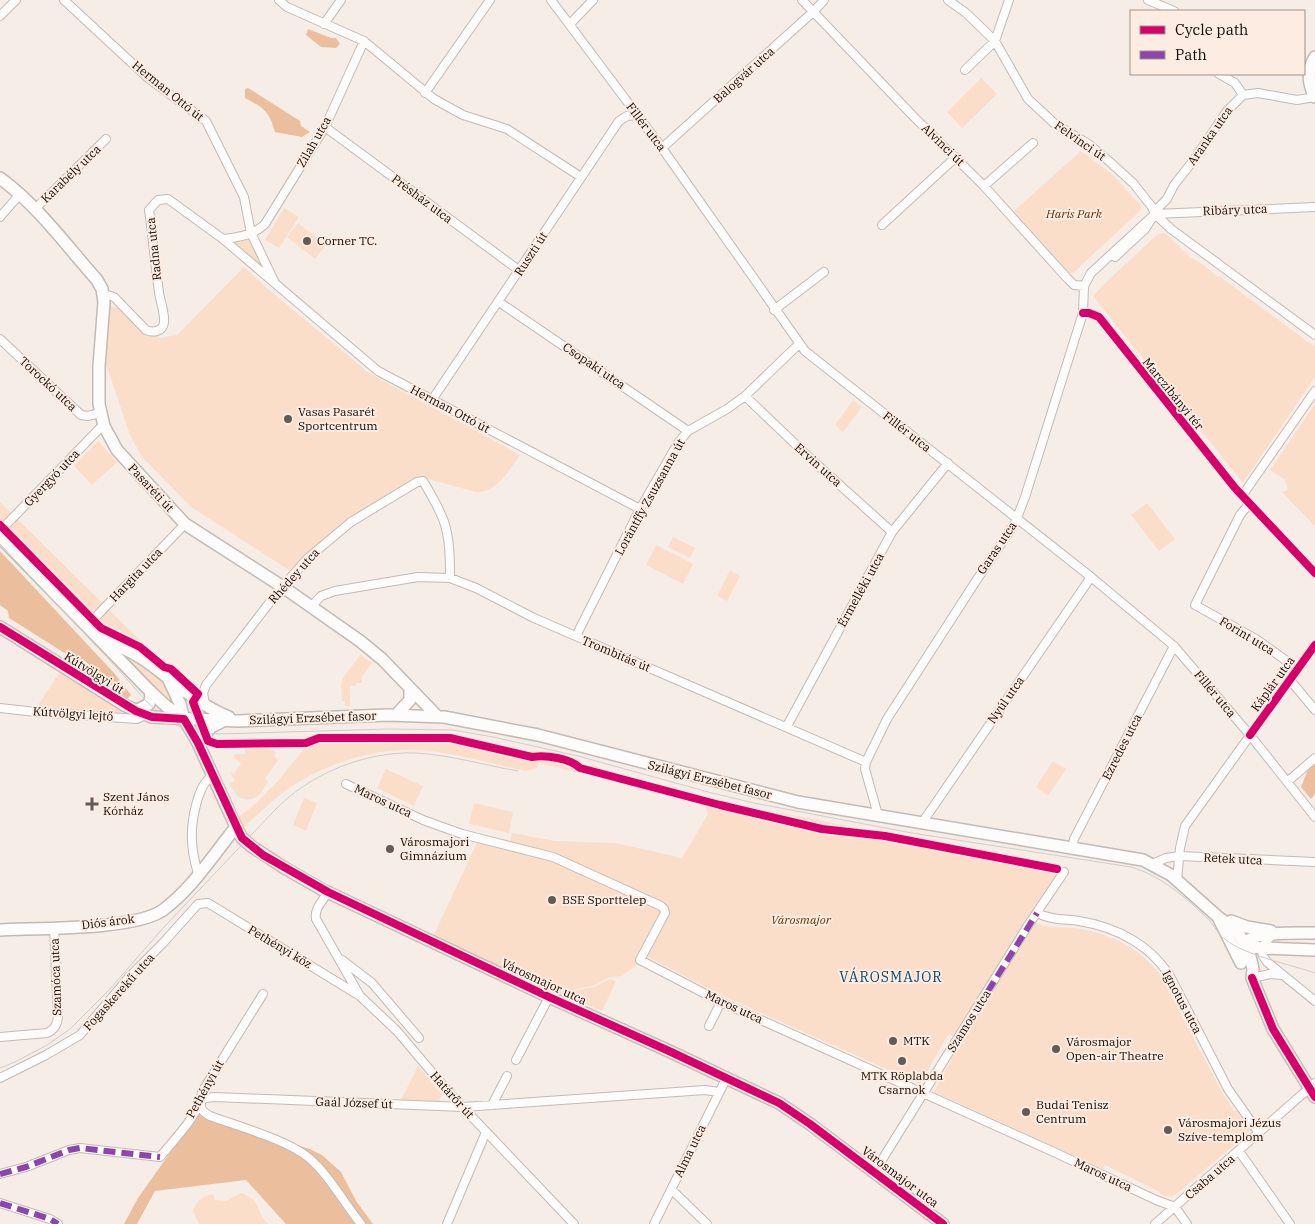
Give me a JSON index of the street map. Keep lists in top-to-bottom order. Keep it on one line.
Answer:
{"streets":{"street":["Balogvár utca","Herman Ottó út","Fillér utca","Aranka utca","Felvinci út","Zilah utca","Alvinci út","Karabély utca","Présház utca","Ribáry utca","Radna utca","Ruszti út","Csopaki utca","Torockó utca","Marczibányi tér","Ervin utca","Gyergyó utca","Pasaréti út","Lorántffy Zsuzsanna út","Garas utca","Hargita utca","Rhédey utca","Érmelléki utca","Forint utca","Trombitás út","Kútvölgyi út","Káplár utca","Nyúl utca","Kútvölgyi lejtő","Szilágyi Erzsébet fasor","Ezredes utca","Maros utca","Retek utca","Diós árok","Pethényi köz","Szamóca utca","Városmajor utca","Fogaskerekű utca","Ignotus utca","Szamos utca","Pethényi út","Határőr út","Gaál József út","Alma utca","Csaba utca"]},"crossings":[["Balogvár utca","Fillér utca"],["Balogvár utca","Alvinci út"],["Herman Ottó út","Zilah utca"],["Herman Ottó út","Radna utca"],["Herman Ottó út","Ruszti út"],["Herman Ottó út","Lorántffy Zsuzsanna út"],["Fillér utca","Ruszti út"],["Fillér utca","Lorántffy Zsuzsanna út"],["Fillér utca","Garas utca"],["Fillér utca","Érmelléki utca"],["Fillér utca","Káplár utca"],["Fillér utca","Nyúl utca"],["Fillér utca","Ezredes utca"],["Aranka utca","Felvinci út"],["Aranka utca","Ribáry utca"],["Felvinci út","Ribáry utca"],["Zilah utca","Présház utca"],["Présház utca","Ruszti út"],["Radna utca","Pasaréti út"],["Ruszti út","Csopaki utca"],["Csopaki utca","Lorántffy Zsuzsanna út"],["Torockó utca","Pasaréti út"],["Marczibányi tér","Garas utca"],["Marczibányi tér","Forint utca"],["Ervin utca","Lorántffy Zsuzsanna út"],["Ervin utca","Érmelléki utca"],["Gyergyó utca","Pasaréti út"],["Pasaréti út","Hargita utca"],["Pasaréti út","Rhédey utca"],["Pasaréti út","Trombitás út"],["Pasaréti út","Szilágyi Erzsébet fasor"],["Lorántffy Zsuzsanna út","Trombitás út"],["Garas utca","Trombitás út"],["Hargita utca","Szilágyi Erzsébet fasor"],["Rhédey utca","Trombitás út"],["Rhédey utca","Szilágyi Erzsébet fasor"],["Érmelléki utca","Trombitás út"],["Forint utca","Káplár utca"],["Kútvölgyi út","Kútvölgyi lejtő"],["Kútvölgyi út","Szilágyi Erzsébet fasor"],["Kútvölgyi út","Városmajor utca"],["Káplár utca","Szilágyi Erzsébet fasor"],["Káplár utca","Retek utca"],["Nyúl utca","Szilágyi Erzsébet fasor"],["Szilágyi Erzsébet fasor","Ezredes utca"],["Szilágyi Erzsébet fasor","Retek utca"],["Szilágyi Erzsébet fasor","Városmajor utca"],["Maros utca","Szamos utca"],["Maros utca","Csaba utca"],["Diós árok","Szamóca utca"],["Diós árok","Városmajor utca"],["Pethényi köz","Fogaskerekű utca"],["Pethényi köz","Határőr út"],["Városmajor utca","Szamos utca"],["Városmajor utca","Határőr út"],["Városmajor utca","Alma utca"],["Ignotus utca","Szamos utca"],["Ignotus utca","Csaba utca"],["Pethényi út","Gaál József út"],["Határőr út","Gaál József út"],["Gaál József út","Alma utca"]],"districts":["VÁROSMAJOR"],"parks":["Haris Park","Városmajor"],"places":{"other":["Corner TC.","Vasas Pasarét Sportcentrum","Városmajori Gimnázium","BSE Sporttelep","MTK","Városmajor Open-air Theatre","MTK Röplabda Csarnok","Budai Tenisz Centrum","Városmajori Jézus Szíve-templom"],"health":["Szent János Kórház"]},"legend":["Cycle path","Path"]}
